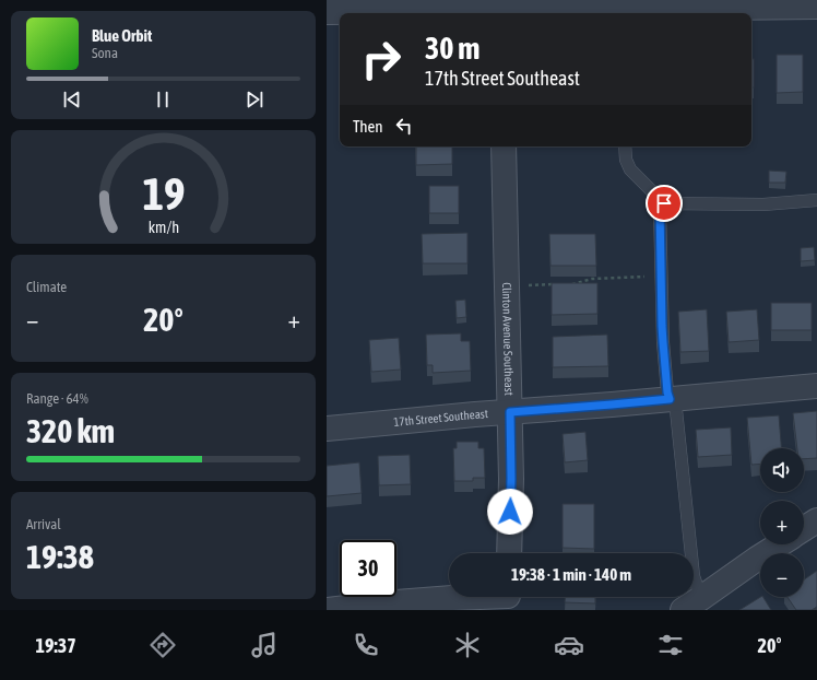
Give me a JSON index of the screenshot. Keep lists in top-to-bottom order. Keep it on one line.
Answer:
{"streets":{"street":["Clinton Avenue Southeast","17th Street Southeast"]},"crossings":[["Clinton Avenue Southeast","17th Street Southeast"]],"page":{"turn":["30 m","17th Street Southeast"],"song":["Blue Orbit","Sona"],"then":"Then","tile":["Climate",["Range · 64%","320 km"],["Arrival","19:38"]],"heat":["−","20°","+"],"map_buttons":["+","−"],"limit":"30","trip":"19:38 · 1 min · 140 m","tabs":["19:37","20°"],"gauge":["19","km/h"]}}
